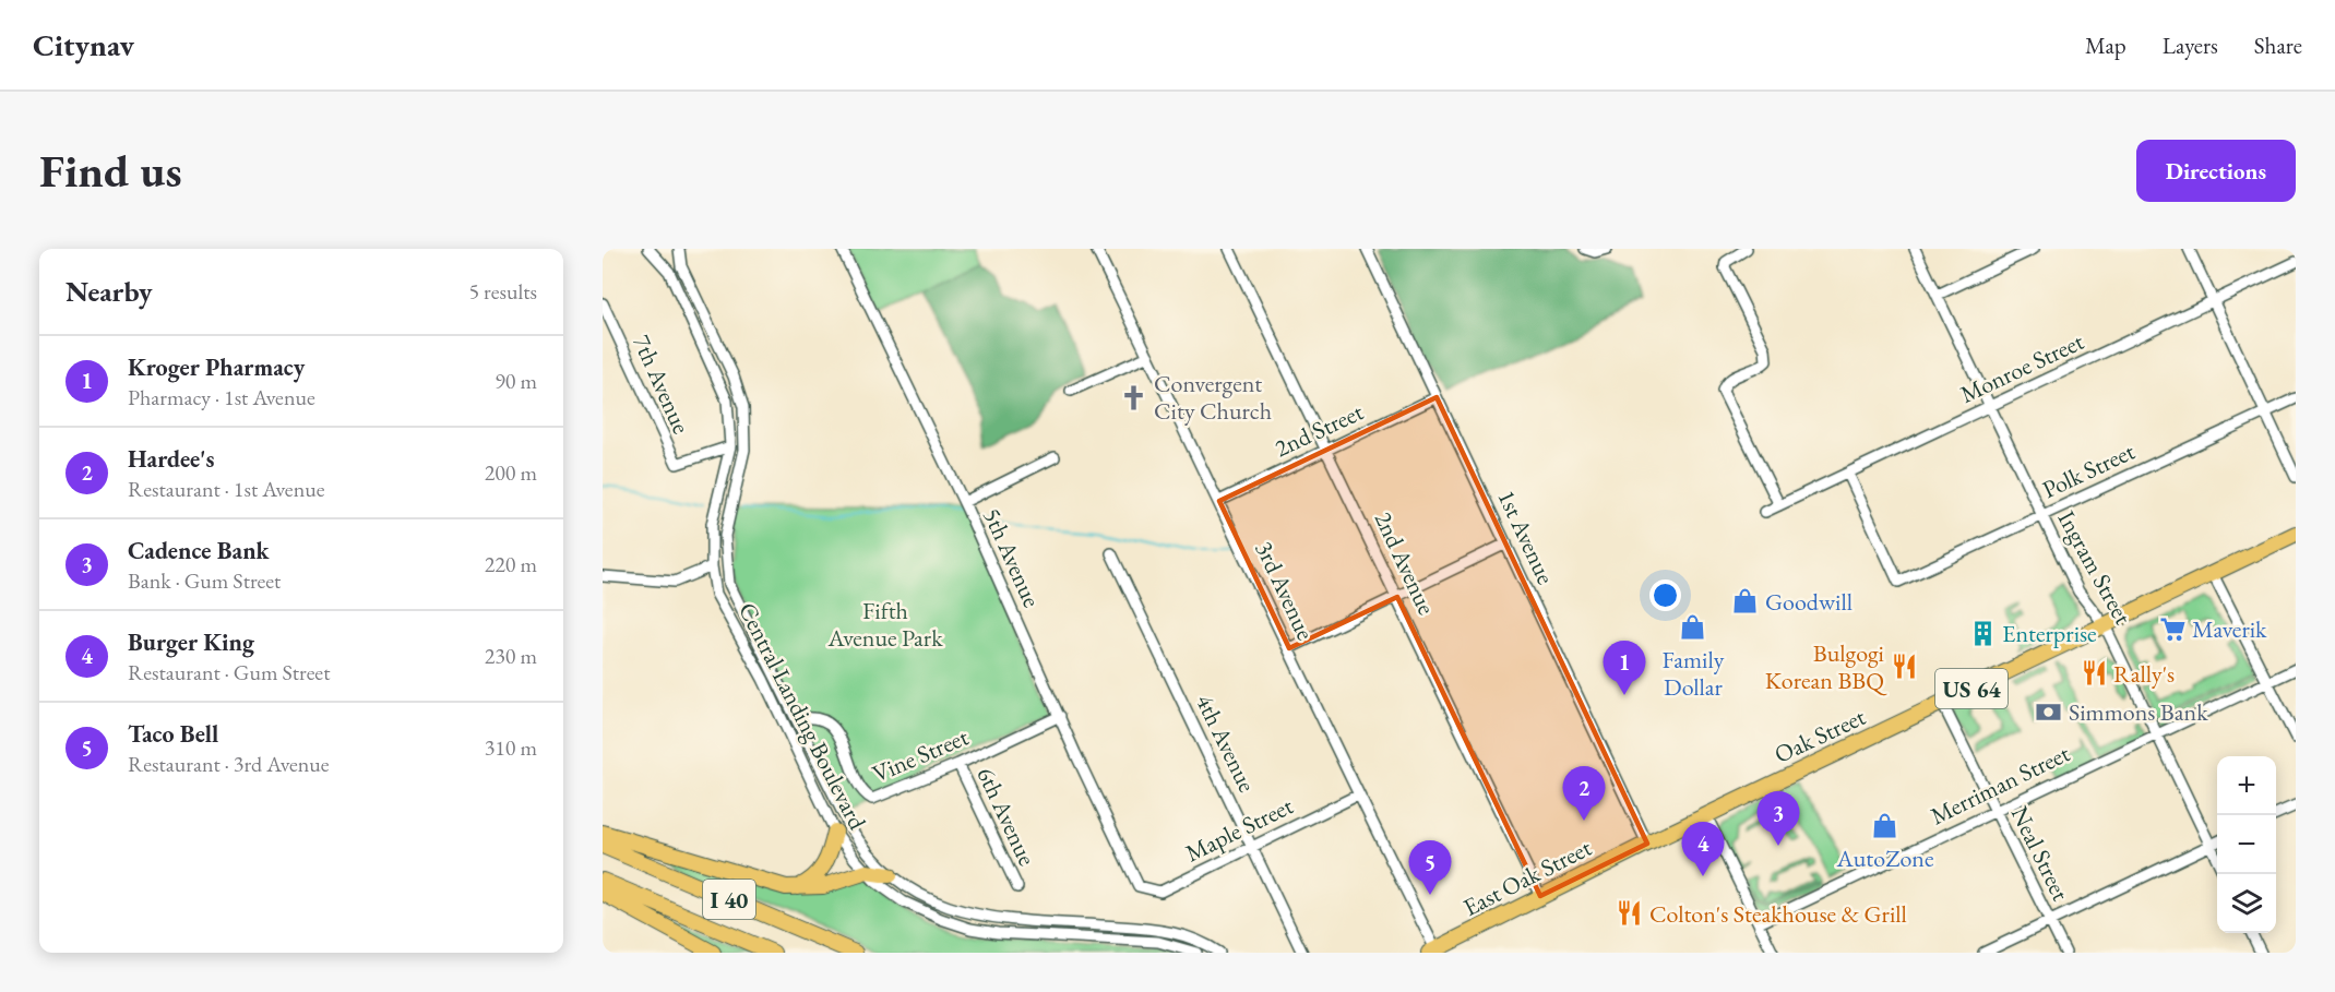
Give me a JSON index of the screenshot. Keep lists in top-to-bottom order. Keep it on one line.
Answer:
{"streets":{"highway":["US 64","Oak Street","East Oak Street","I 40"],"street":["Monroe Street","7th Avenue","2nd Street","Polk Street","1st Avenue","5th Avenue","2nd Avenue","Ingram Street","3rd Avenue","Central Landing Boulevard","4th Avenue","Vine Street","Merriman Street","6th Avenue","Maple Street","Neal Street"]},"crossings":[["Monroe Street","Polk Street"],["Monroe Street","Ingram Street"],["7th Avenue","Central Landing Boulevard"],["2nd Street","1st Avenue"],["2nd Street","2nd Avenue"],["2nd Street","3rd Avenue"],["Polk Street","Ingram Street"],["1st Avenue","Oak Street"],["1st Avenue","East Oak Street"],["5th Avenue","Vine Street"],["5th Avenue","Maple Street"],["2nd Avenue","East Oak Street"],["Ingram Street","Oak Street"],["Ingram Street","Merriman Street"],["3rd Avenue","Maple Street"],["3rd Avenue","East Oak Street"],["Central Landing Boulevard","Vine Street"],["Oak Street","Neal Street"],["Oak Street","East Oak Street"],["4th Avenue","Maple Street"],["Vine Street","6th Avenue"],["Merriman Street","Neal Street"]],"parks":["Fifth Avenue Park"],"places":{"church":["Convergent City Church"],"shop":["Goodwill","Family Dollar","AutoZone"],"supermarket":["Maverik"],"building":["Enterprise"],"restaurant":["Bulgogi Korean BBQ","Rally's","Colton's Steakhouse & Grill"],"bank":["Simmons Bank"]},"page":{"header":"Citynav","nav":["Map","Layers","Share"],"buttons":"Directions","title":"Find us","heading":["Nearby","5 results"],"list":[{"mark":"1","name":"Kroger Pharmacy","note":"Pharmacy · 1st Avenue","value":"90 m"},{"mark":"2","name":"Hardee's","note":"Restaurant · 1st Avenue","value":"200 m"},{"mark":"3","name":"Cadence Bank","note":"Bank · Gum Street","value":"220 m"},{"mark":"4","name":"Burger King","note":"Restaurant · Gum Street","value":"230 m"},{"mark":"5","name":"Taco Bell","note":"Restaurant · 3rd Avenue","value":"310 m"}],"pins":["1","2","3","4","5"],"map_buttons":["+","−"]}}
